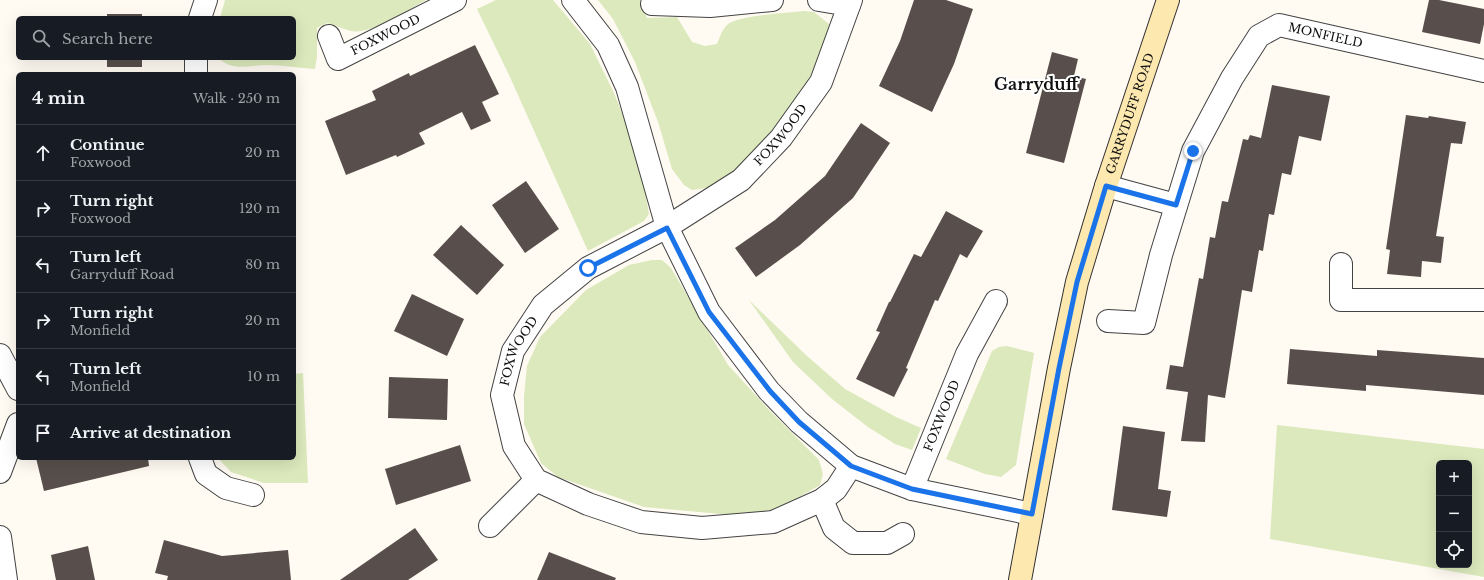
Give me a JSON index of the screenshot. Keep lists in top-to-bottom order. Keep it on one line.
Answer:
{"streets":{"street":["FOXWOOD","MONFIELD","GARRYDUFF ROAD"]},"districts":["Garryduff"],"page":{"search":"Search here","heading":["4 min","Walk · 250 m"],"list":[["Continue","Foxwood","20 m"],["Turn right","Foxwood","120 m"],["Turn left","Garryduff Road","80 m"],["Turn right","Monfield","20 m"],["Turn left","Monfield","10 m"],"Arrive at destination"],"map_buttons":["+","−"]}}
